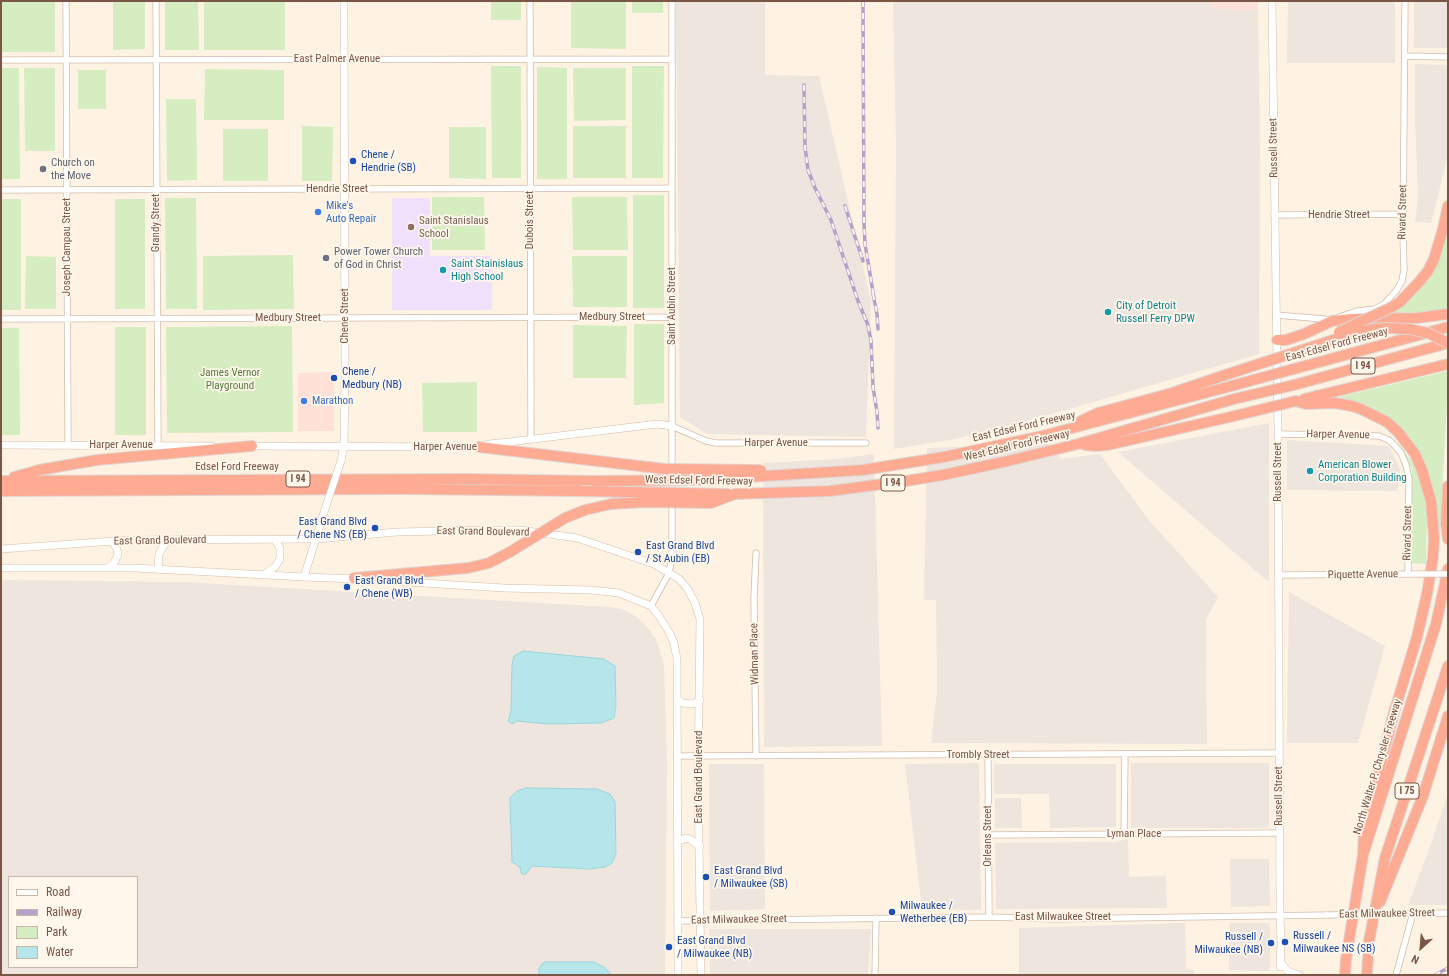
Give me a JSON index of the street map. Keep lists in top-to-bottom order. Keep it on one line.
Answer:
{"streets":{"highway":["East Edsel Ford Freeway","I 94","West Edsel Ford Freeway","Edsel Ford Freeway","North Walter P. Chrysler Freeway","I 75"],"main road":["Russell Street","Chene Street","Harper Avenue","East Grand Boulevard"],"street":["East Palmer Avenue","Hendrie Street","Rivard Street","Dubois Street","Grandy Street","Joseph Campau Street","Saint Aubin Street","Medbury Street","Piquette Avenue","Widman Place","Trombly Street","Lyman Place","Orleans Street","East Milwaukee Street"]},"crossings":[["East Palmer Avenue","Dubois Street"],["East Palmer Avenue","Grandy Street"],["East Palmer Avenue","Joseph Campau Street"],["East Palmer Avenue","Saint Aubin Street"],["East Palmer Avenue","Chene Street"],["Russell Street","Hendrie Street"],["Russell Street","Harper Avenue"],["Russell Street","Piquette Avenue"],["Russell Street","Trombly Street"],["Russell Street","Lyman Place"],["Russell Street","East Milwaukee Street"],["Hendrie Street","Rivard Street"],["Hendrie Street","Dubois Street"],["Hendrie Street","Grandy Street"],["Hendrie Street","Joseph Campau Street"],["Hendrie Street","Saint Aubin Street"],["Hendrie Street","Chene Street"],["Rivard Street","Harper Avenue"],["Rivard Street","Piquette Avenue"],["Dubois Street","Medbury Street"],["Dubois Street","Harper Avenue"],["Grandy Street","Medbury Street"],["Grandy Street","Harper Avenue"],["Joseph Campau Street","Medbury Street"],["Joseph Campau Street","Harper Avenue"],["Saint Aubin Street","Medbury Street"],["Saint Aubin Street","Harper Avenue"],["Saint Aubin Street","East Grand Boulevard"],["Chene Street","Medbury Street"],["Chene Street","Harper Avenue"],["Chene Street","East Grand Boulevard"],["East Edsel Ford Freeway","Edsel Ford Freeway"],["West Edsel Ford Freeway","Edsel Ford Freeway"],["East Grand Boulevard","Trombly Street"],["East Grand Boulevard","East Milwaukee Street"],["Widman Place","Trombly Street"],["Trombly Street","Orleans Street"],["Lyman Place","Orleans Street"],["Orleans Street","East Milwaukee Street"]],"parks":["James Vernor Playground"],"places":["Chene / Hendrie (SB)","Church on the Move","Mike's Auto Repair","Saint Stanislaus School","Power Tower Church of God in Christ","Saint Stainislaus High School","City of Detroit Russell Ferry DPW","Chene / Medbury (NB)","Marathon","American Blower Corporation Building","East Grand Blvd / Chene NS (EB)","East Grand Blvd / St Aubin (EB)","East Grand Blvd / Chene (WB)","East Grand Blvd / Milwaukee (SB)","Milwaukee / Wetherbee (EB)","Russell / Milwaukee NS (SB)","Russell / Milwaukee (NB)","East Grand Blvd / Milwaukee (NB)"],"legend":["Road","Railway","Park","Water"],"north":"bottom left"}
